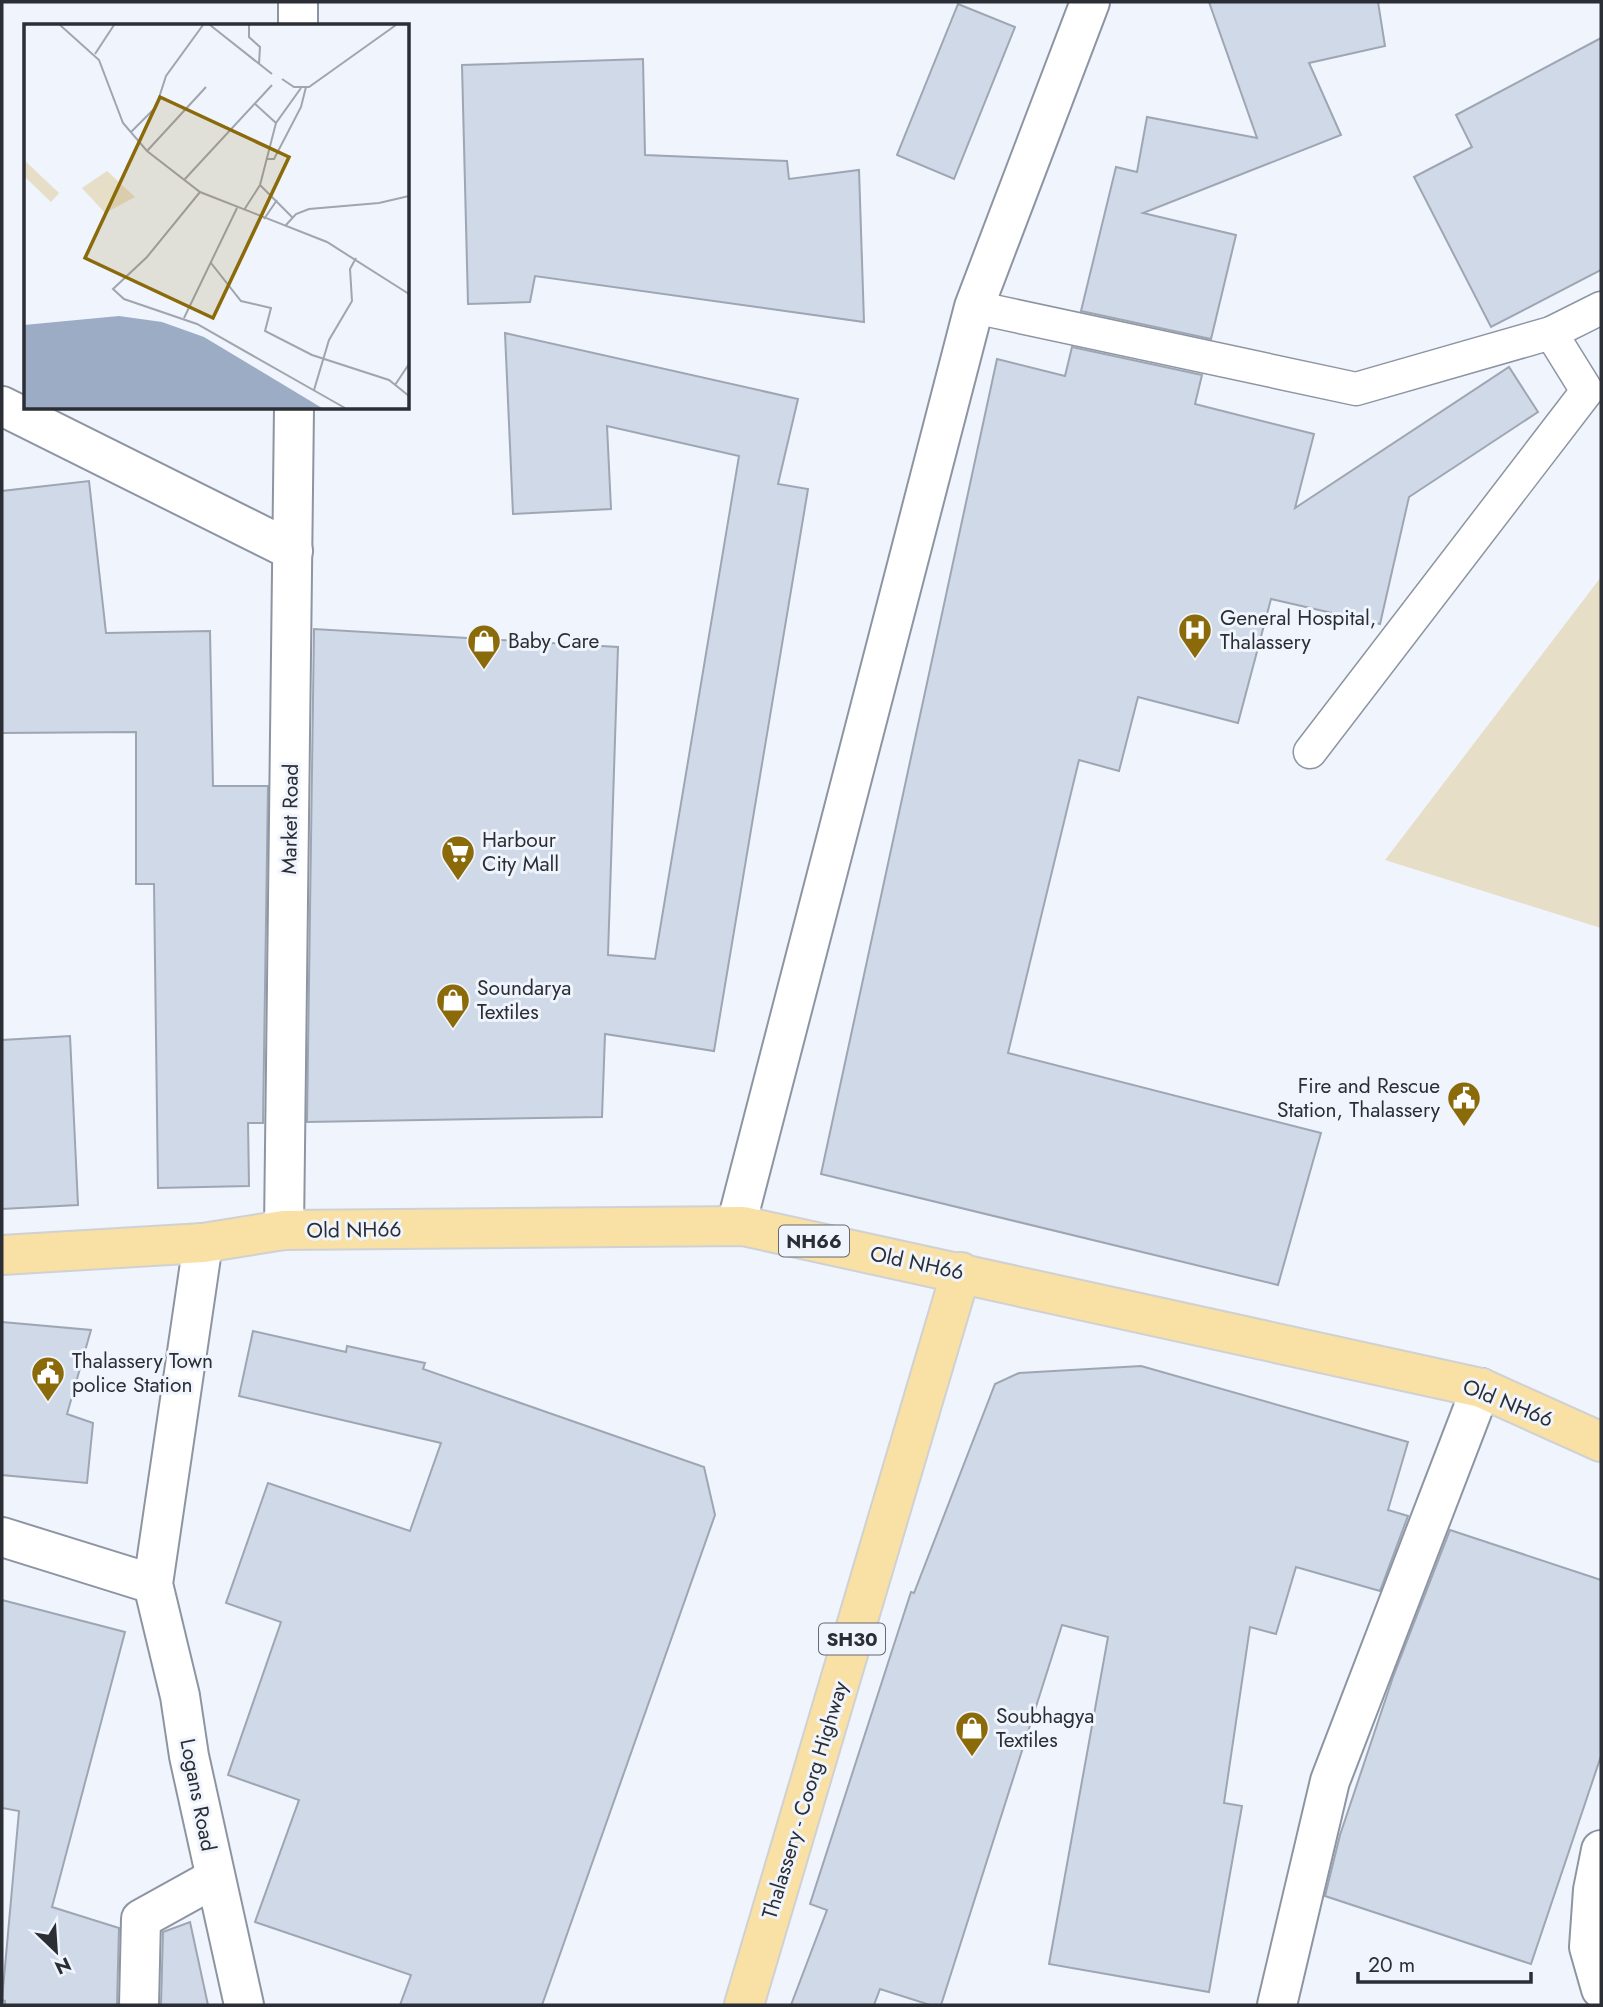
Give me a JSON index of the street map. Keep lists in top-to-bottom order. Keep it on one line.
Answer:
{"streets":{"main road":["Old NH66","NH66","SH30","Thalassery - Coorg Highway"],"street":["Market Road","Logans Road"]},"crossings":[["Market Road","Old NH66"],["Old NH66","Logans Road"],["Old NH66","Thalassery - Coorg Highway"]],"places":{"hospital":["General Hospital, Thalassery"],"shop":["Baby Care","Soundarya Textiles","Soubhagya Textiles"],"supermarket":["Harbour City Mall"],"public building":["Fire and Rescue Station, Thalassery","Thalassery Town police Station"]},"scale_bar":"20 m","north":"bottom right"}
